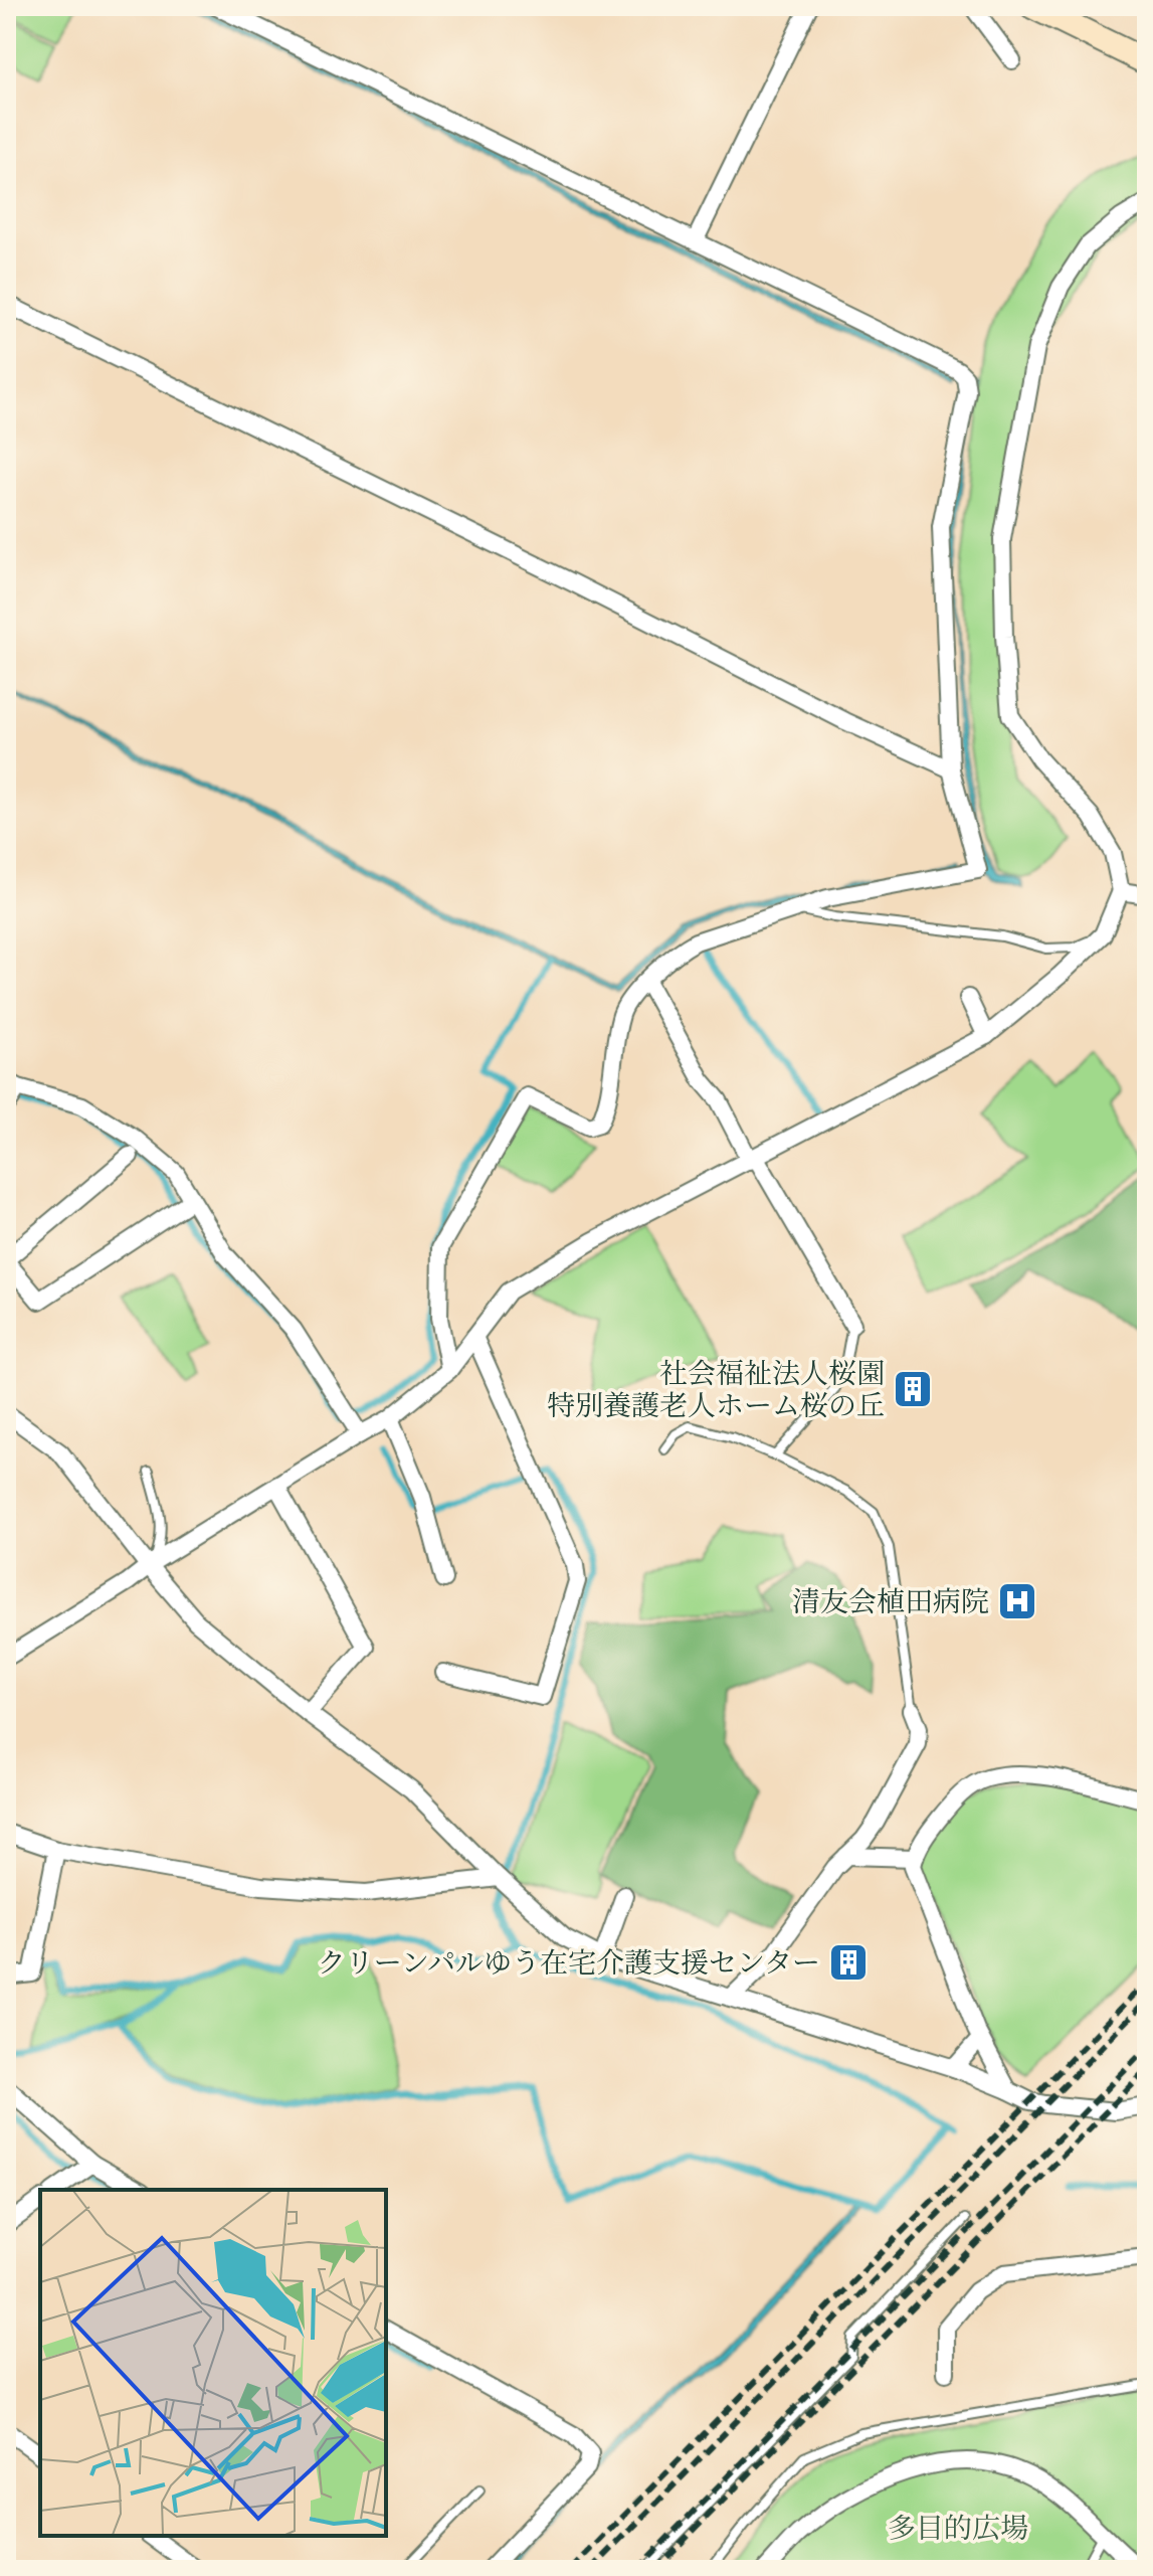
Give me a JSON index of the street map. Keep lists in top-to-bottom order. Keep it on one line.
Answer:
{"parks":["多目的広場"],"places":{"building":["社会福祉法人桜園 特別養護老人ホーム桜の丘","クリーンパルゆう在宅介護支援センター"],"hospital":["清友会植田病院"]}}
